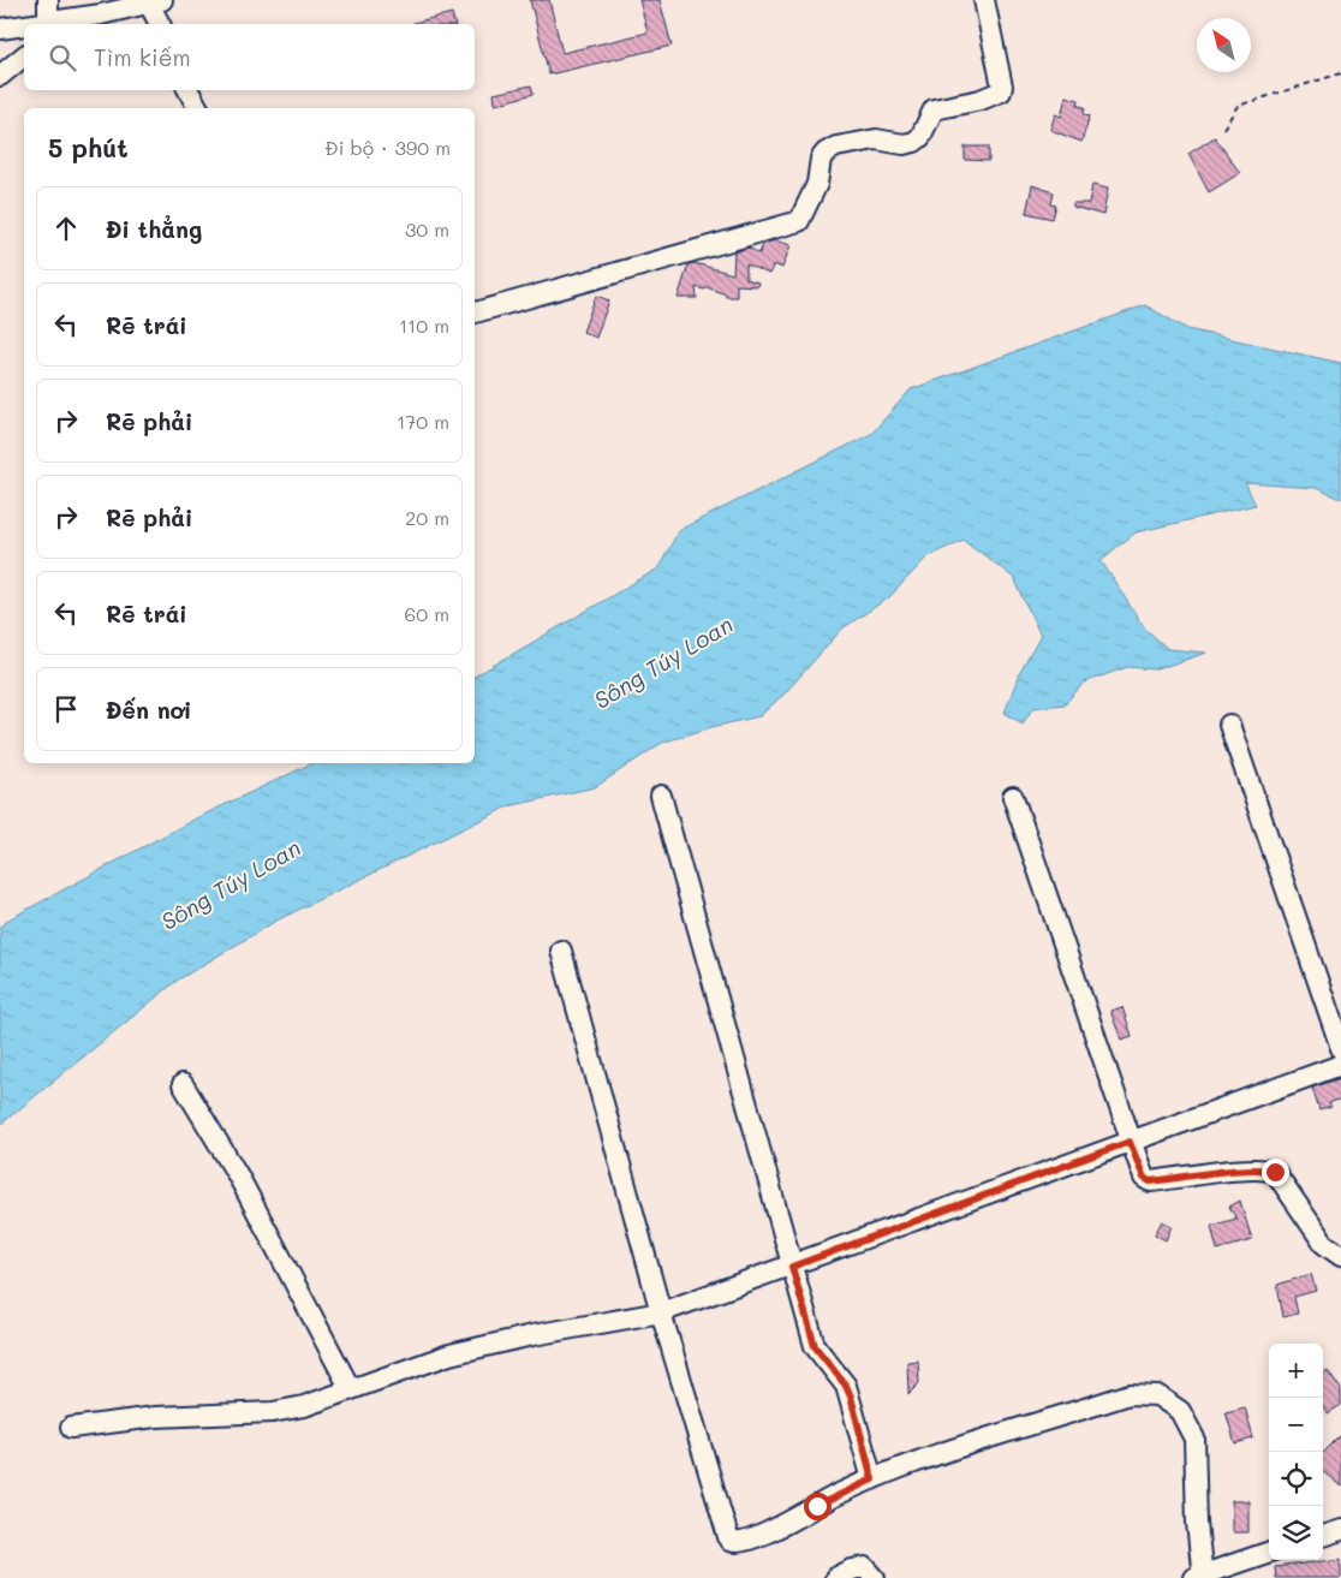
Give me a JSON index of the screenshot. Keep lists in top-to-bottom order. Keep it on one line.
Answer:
{"water":["Sông Túy Loan"],"north":"top left","page":{"search":"Tìm kiếm","heading":["5 phút","Đi bộ · 390 m"],"list":[["Đi thẳng","30 m"],["Rẽ trái","110 m"],["Rẽ phải","170 m"],["Rẽ phải","20 m"],["Rẽ trái","60 m"],"Đến nơi"],"map_buttons":["+","−"]}}
